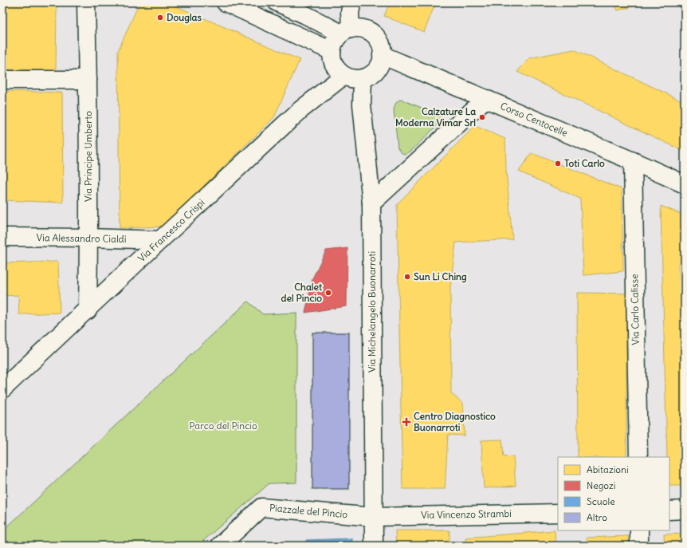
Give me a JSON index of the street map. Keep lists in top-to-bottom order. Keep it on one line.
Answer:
{"streets":{"street":["Corso Centocelle","Via Principe Umberto","Via Francesco Crispi","Via Alessandro Cialdi","Via Carlo Calisse","Via Michelangelo Buonarroti","Piazzale del Pincio","Via Vincenzo Strambi"]},"crossings":[["Corso Centocelle","Via Francesco Crispi"],["Corso Centocelle","Via Carlo Calisse"],["Corso Centocelle","Via Michelangelo Buonarroti"],["Via Principe Umberto","Via Francesco Crispi"],["Via Principe Umberto","Via Alessandro Cialdi"],["Via Francesco Crispi","Via Alessandro Cialdi"],["Via Francesco Crispi","Via Michelangelo Buonarroti"],["Via Michelangelo Buonarroti","Piazzale del Pincio"],["Via Michelangelo Buonarroti","Via Vincenzo Strambi"],["Piazzale del Pincio","Via Vincenzo Strambi"]],"parks":["Parco del Pincio"],"places":{"other":["Douglas","Calzature La Moderna Vimar Srl","Toti Carlo","Sun Li Ching","Chalet del Pincio"],"health":["Centro Diagnostico Buonarroti"]},"legend":["Abitazioni","Negozi","Scuole","Altro"]}
